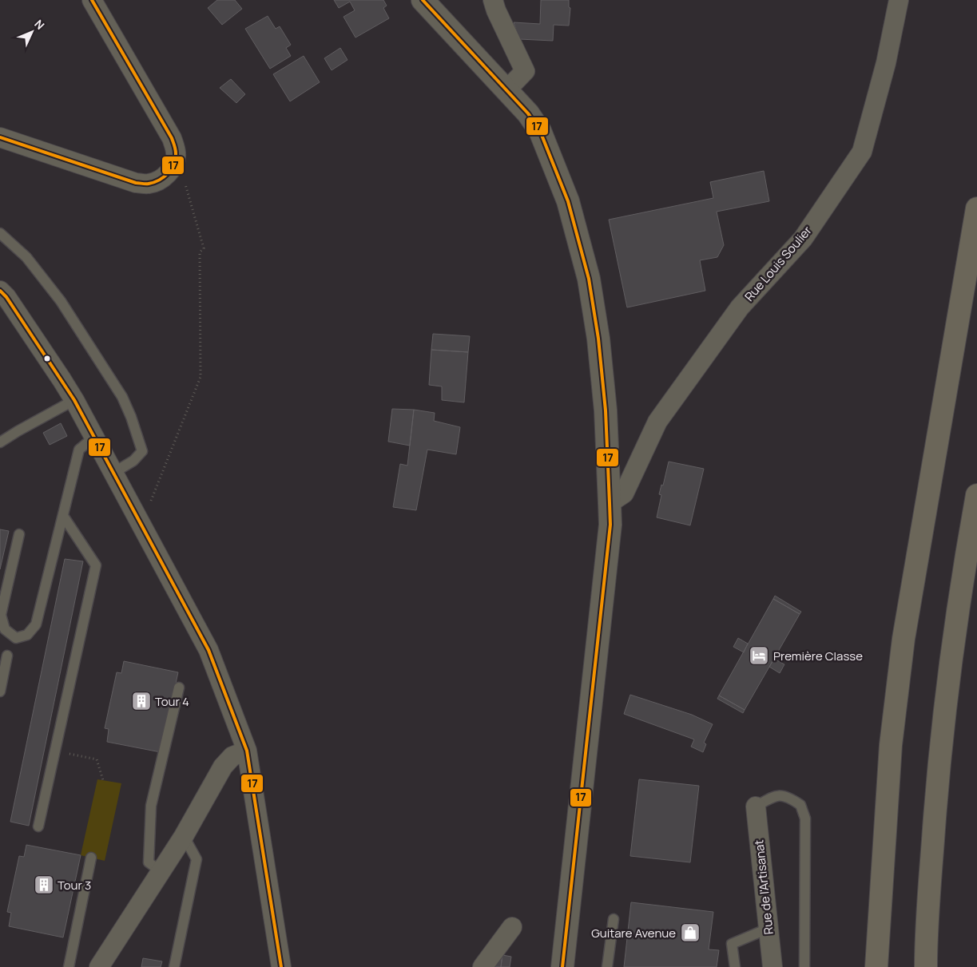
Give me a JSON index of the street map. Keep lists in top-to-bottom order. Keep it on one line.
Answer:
{"streets":{"street":["Rue Louis Soulier","Rue de l'Artisanat"]},"places":{"hotel":["Première Classe"],"building":["Tour 4","Tour 3"],"shop":["Guitare Avenue"]},"lines":["transit line 17"],"north":"top right"}
